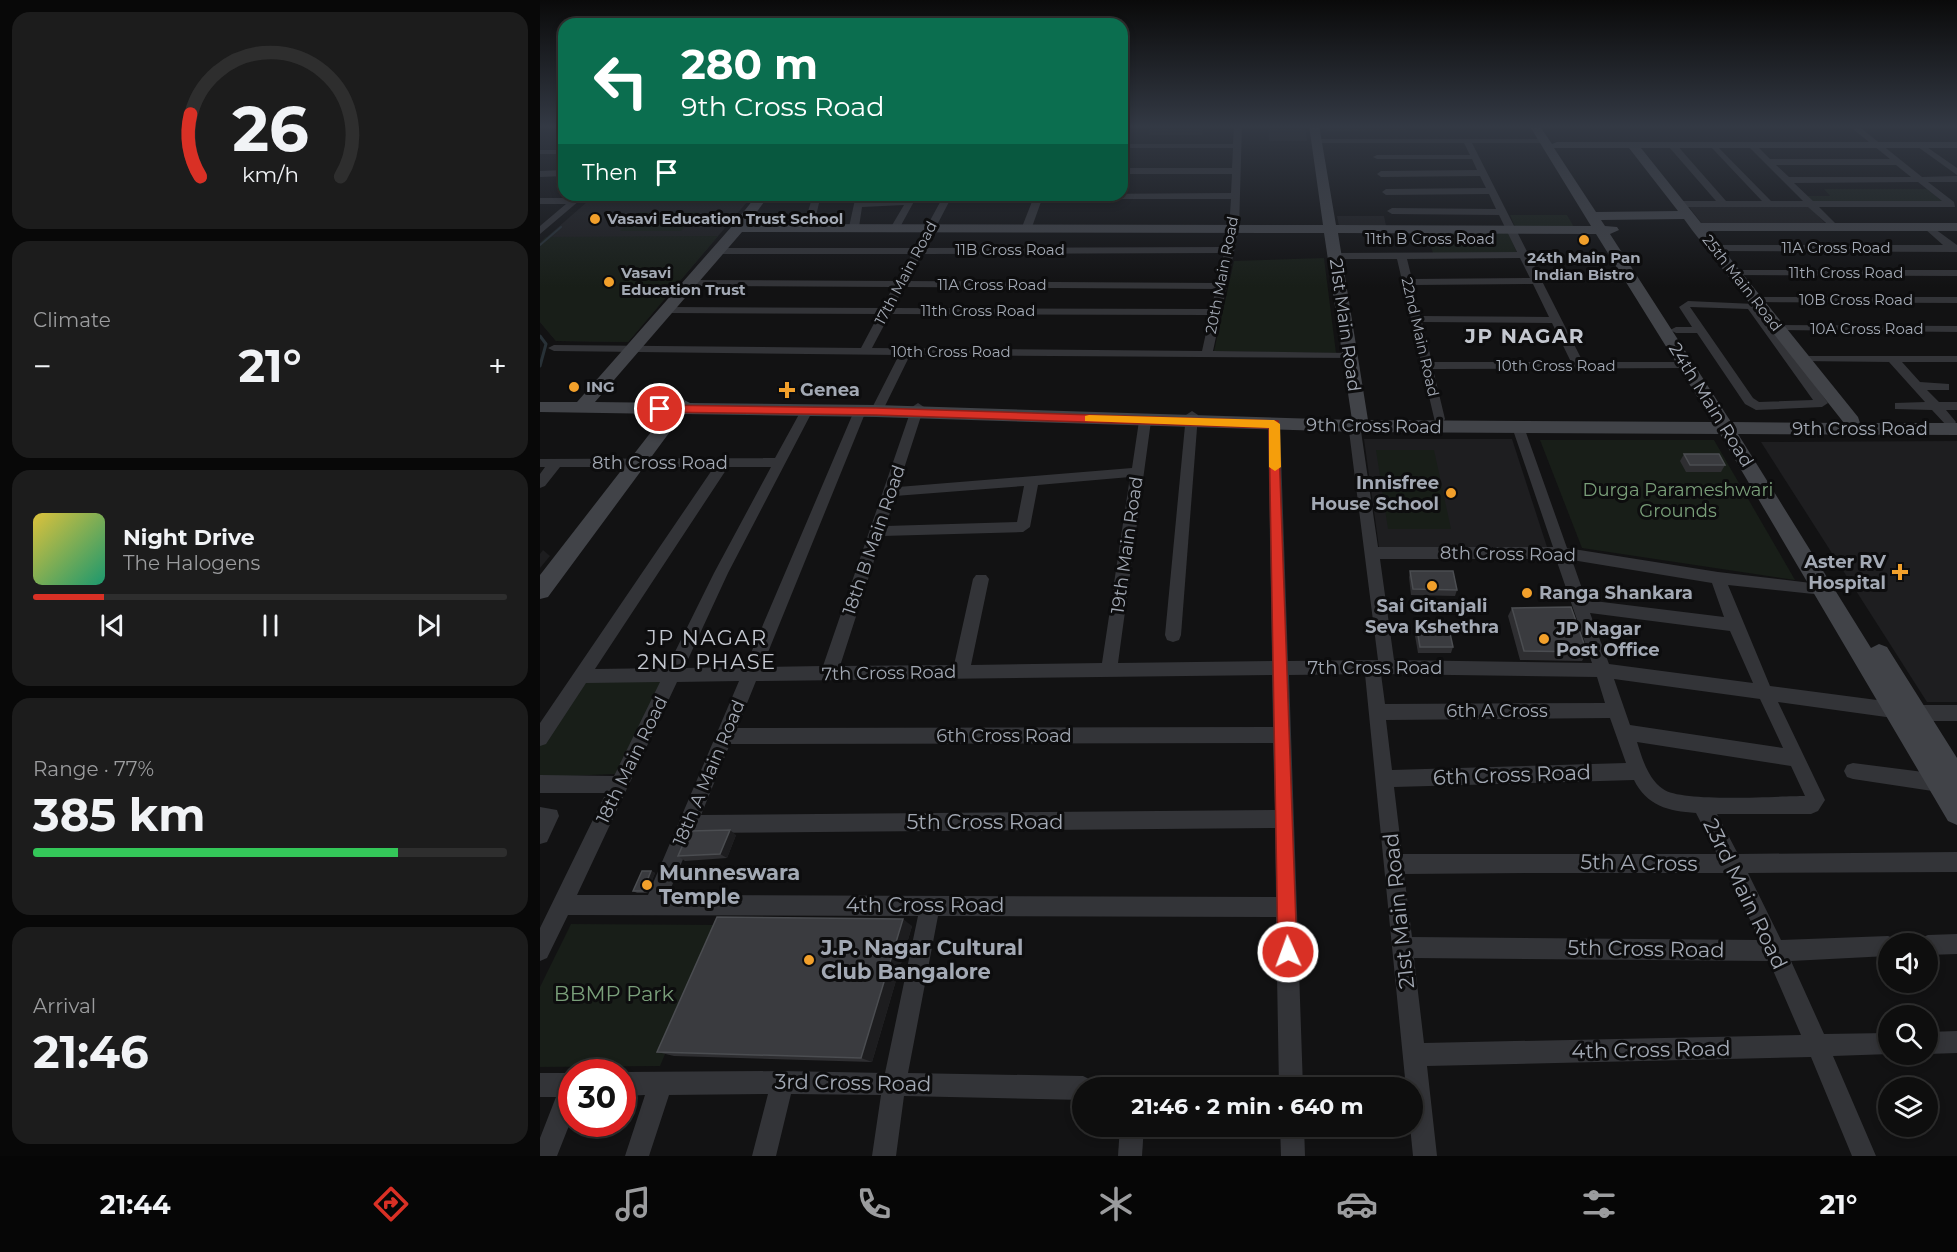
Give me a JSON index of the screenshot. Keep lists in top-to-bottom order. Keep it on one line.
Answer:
{"streets":{"main road":["25th Main Road","21st Main Road","24th Main Road","9th Cross Road"],"street":["11th B Cross Road","11A Cross Road","11B Cross Road","17th Main Road","11th Cross Road","20th Main Road","10B Cross Road","10A Cross Road","22nd Main Road","10th Cross Road","8th Cross Road","18th B Main Road","19th Main Road","7th Cross Road","6th A Cross","6th Cross Road","18th Main Road","18th A Main Road","5th Cross Road","5th A Cross","23rd Main Road","4th Cross Road","3rd Cross Road"]},"crossings":[["11th B Cross Road","21st Main Road"],["11th B Cross Road","22nd Main Road"],["11A Cross Road","17th Main Road"],["11A Cross Road","20th Main Road"],["11A Cross Road","25th Main Road"],["11B Cross Road","17th Main Road"],["11B Cross Road","20th Main Road"],["17th Main Road","11th Cross Road"],["17th Main Road","10th Cross Road"],["11th Cross Road","20th Main Road"],["11th Cross Road","25th Main Road"],["20th Main Road","10th Cross Road"],["25th Main Road","10B Cross Road"],["25th Main Road","10A Cross Road"],["25th Main Road","9th Cross Road"],["21st Main Road","10th Cross Road"],["21st Main Road","9th Cross Road"],["21st Main Road","8th Cross Road"],["21st Main Road","7th Cross Road"],["21st Main Road","6th A Cross"],["21st Main Road","6th Cross Road"],["21st Main Road","5th Cross Road"],["21st Main Road","5th A Cross"],["21st Main Road","4th Cross Road"],["22nd Main Road","10th Cross Road"],["22nd Main Road","9th Cross Road"],["10th Cross Road","24th Main Road"],["24th Main Road","9th Cross Road"],["24th Main Road","8th Cross Road"],["24th Main Road","7th Cross Road"],["9th Cross Road","18th B Main Road"],["9th Cross Road","19th Main Road"],["9th Cross Road","18th Main Road"],["9th Cross Road","18th A Main Road"],["9th Cross Road","23rd Main Road"],["8th Cross Road","18th Main Road"],["8th Cross Road","23rd Main Road"],["18th B Main Road","7th Cross Road"],["19th Main Road","7th Cross Road"],["7th Cross Road","18th Main Road"],["7th Cross Road","18th A Main Road"],["7th Cross Road","23rd Main Road"],["6th A Cross","23rd Main Road"],["6th Cross Road","18th A Main Road"],["6th Cross Road","23rd Main Road"],["18th Main Road","4th Cross Road"],["18th A Main Road","5th Cross Road"],["18th A Main Road","4th Cross Road"],["5th Cross Road","23rd Main Road"],["5th A Cross","23rd Main Road"],["23rd Main Road","4th Cross Road"]],"districts":["JP NAGAR","JP NAGAR 2ND PHASE"],"parks":["Durga Parameshwari Grounds","BBMP Park"],"places":{"other":["Vasavi Education Trust School","24th Main Pan Indian Bistro","Vasavi Education Trust","ING","Innisfree House School","Sai Gitanjali Seva Kshethra","Ranga Shankara","JP Nagar Post Office","Munneswara Temple","J.P. Nagar Cultural Club Bangalore"],"health":["Genea","Aster RV Hospital"]},"page":{"turn":["280 m","9th Cross Road"],"then":"Then","tile":["Climate",["Range · 77%","385 km"],["Arrival","21:46"]],"heat":["−","21°","+"],"song":["Night Drive","The Halogens"],"limit":"30","trip":"21:46 · 2 min · 640 m","tabs":["21:44","21°"],"gauge":["26","km/h"]}}
